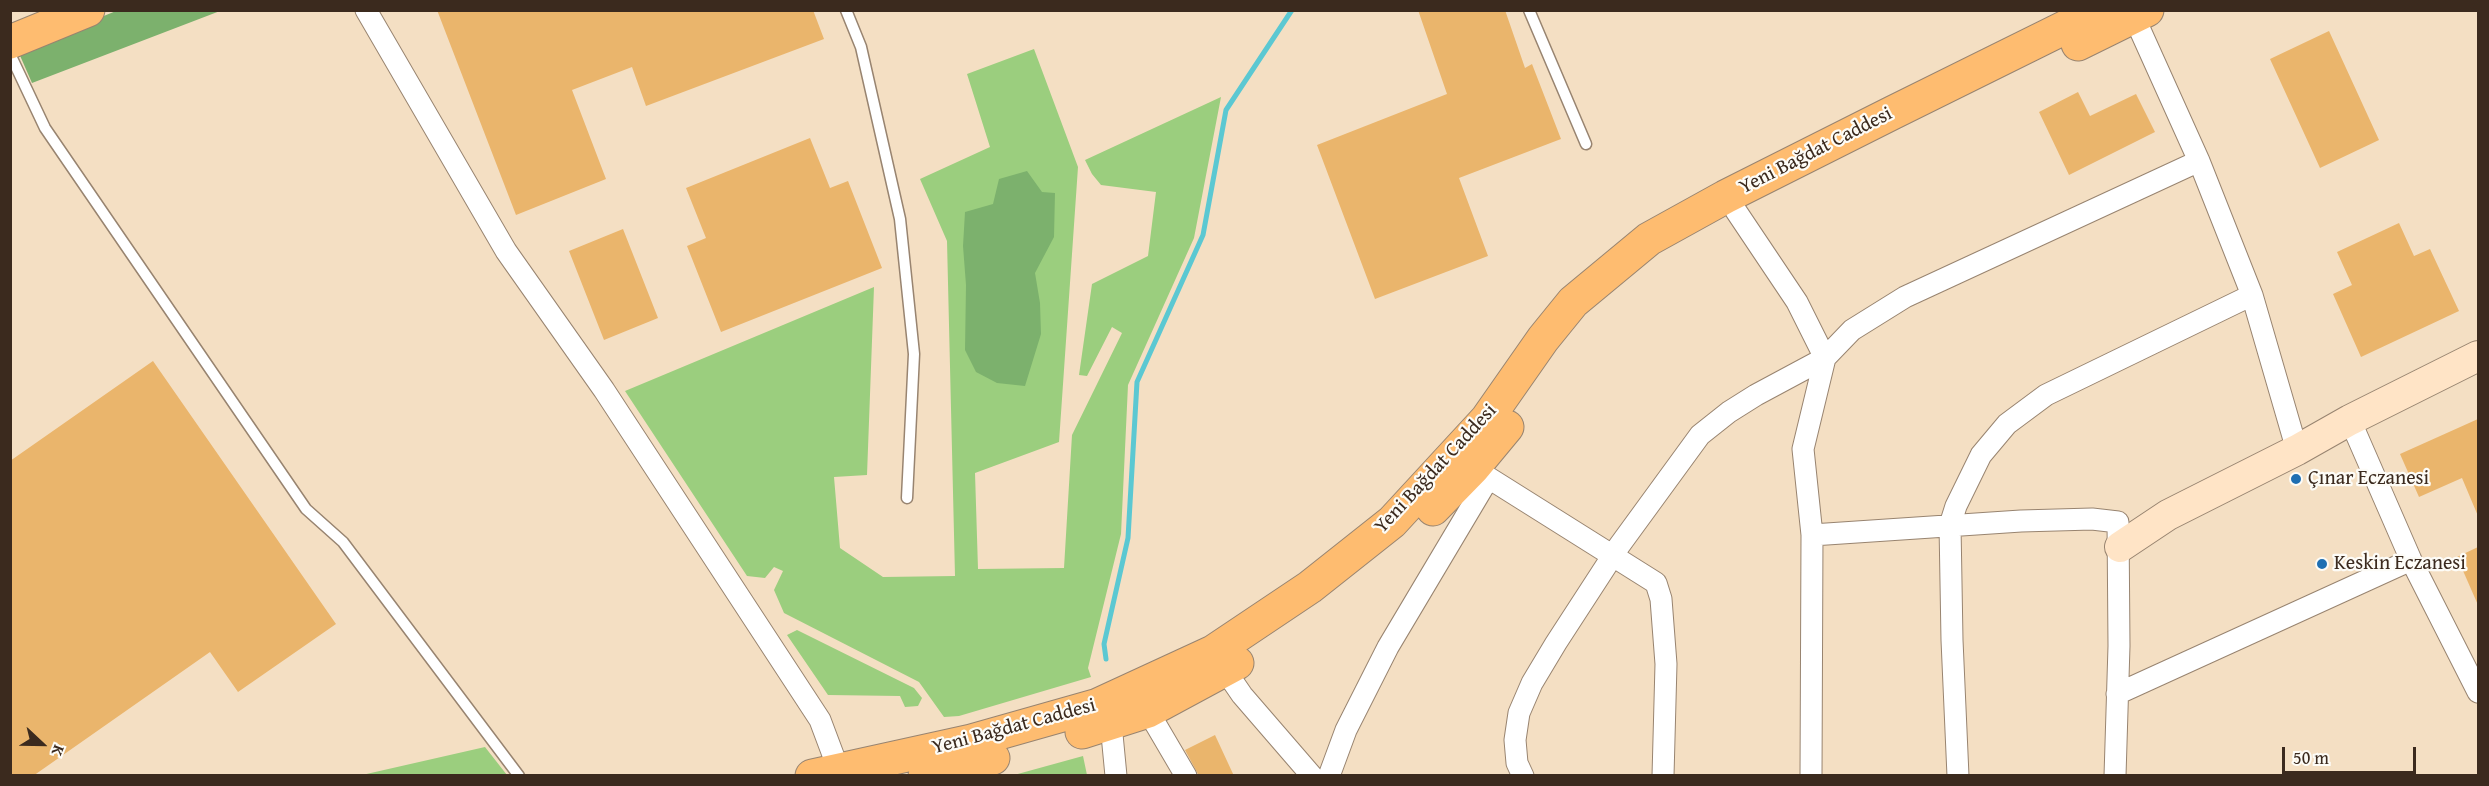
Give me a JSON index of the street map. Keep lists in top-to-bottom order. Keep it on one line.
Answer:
{"streets":{"main road":["Yeni Bağdat Caddesi"]},"places":["Çınar Eczanesi","Keskin Eczanesi"],"scale_bar":"50 m","north":"right"}
